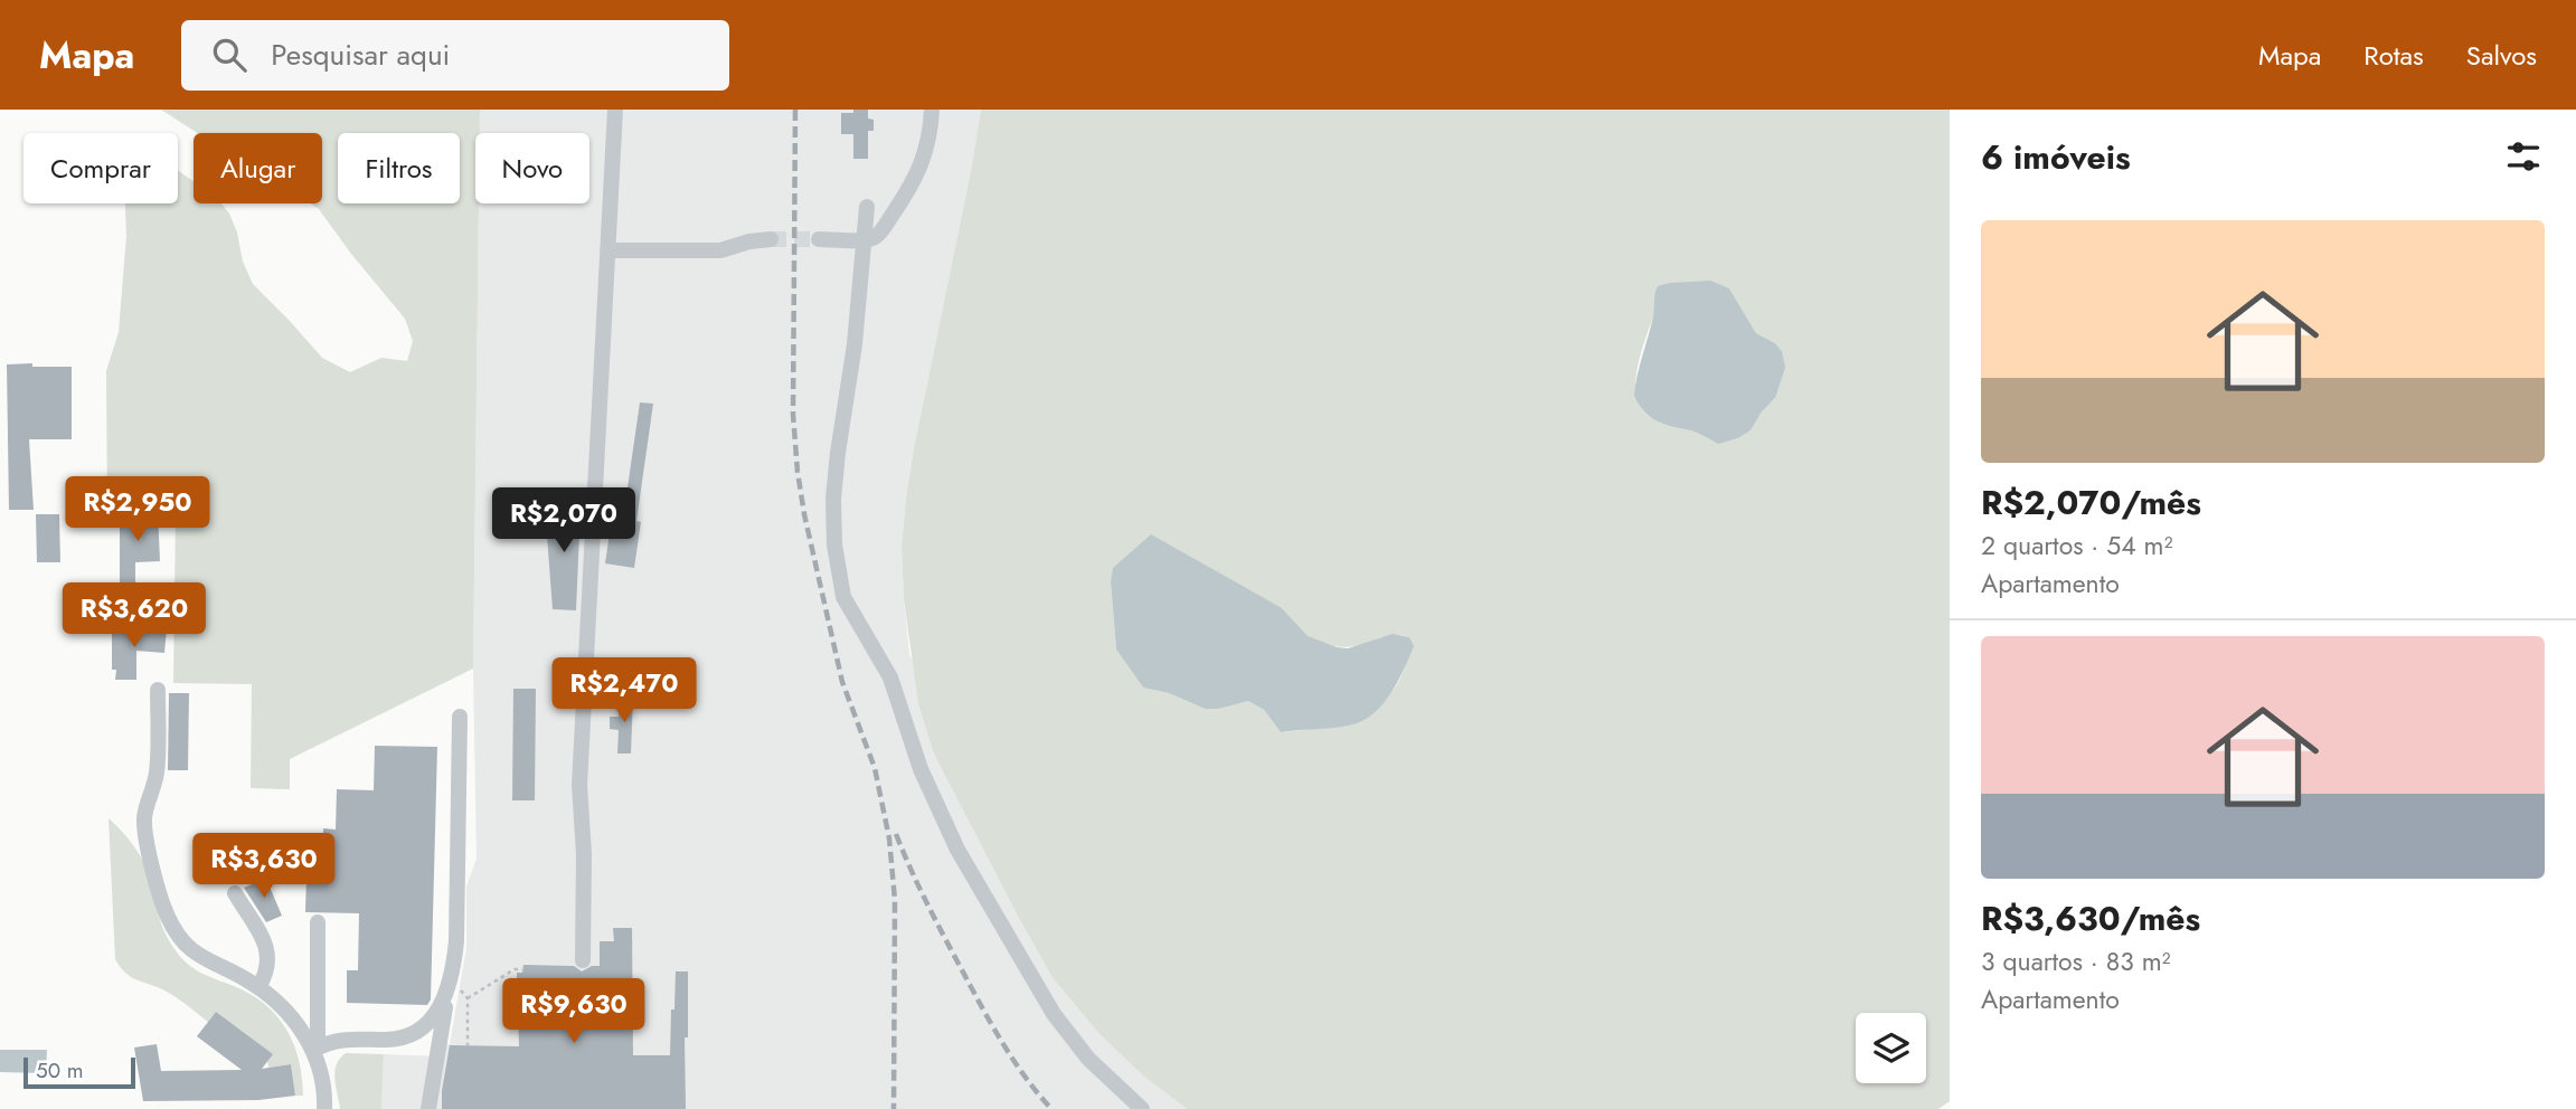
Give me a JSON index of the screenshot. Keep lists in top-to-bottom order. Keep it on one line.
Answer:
{"scale_bar":"50 m","page":{"header":"Mapa","search":"Pesquisar aqui","nav":["Mapa","Rotas","Salvos"],"heading":"6 imóveis","chip":["Comprar","Alugar","Filtros","Novo"],"list":[{"name":"R$2,070/mês","note":"2 quartos · 54 m² · Apartamento"},{"name":"R$3,630/mês","note":"3 quartos · 83 m² · Apartamento"}],"price":["R$2,950","R$2,070","R$3,620","R$2,470","R$3,630","R$9,630"],"scale":"50 m"}}
